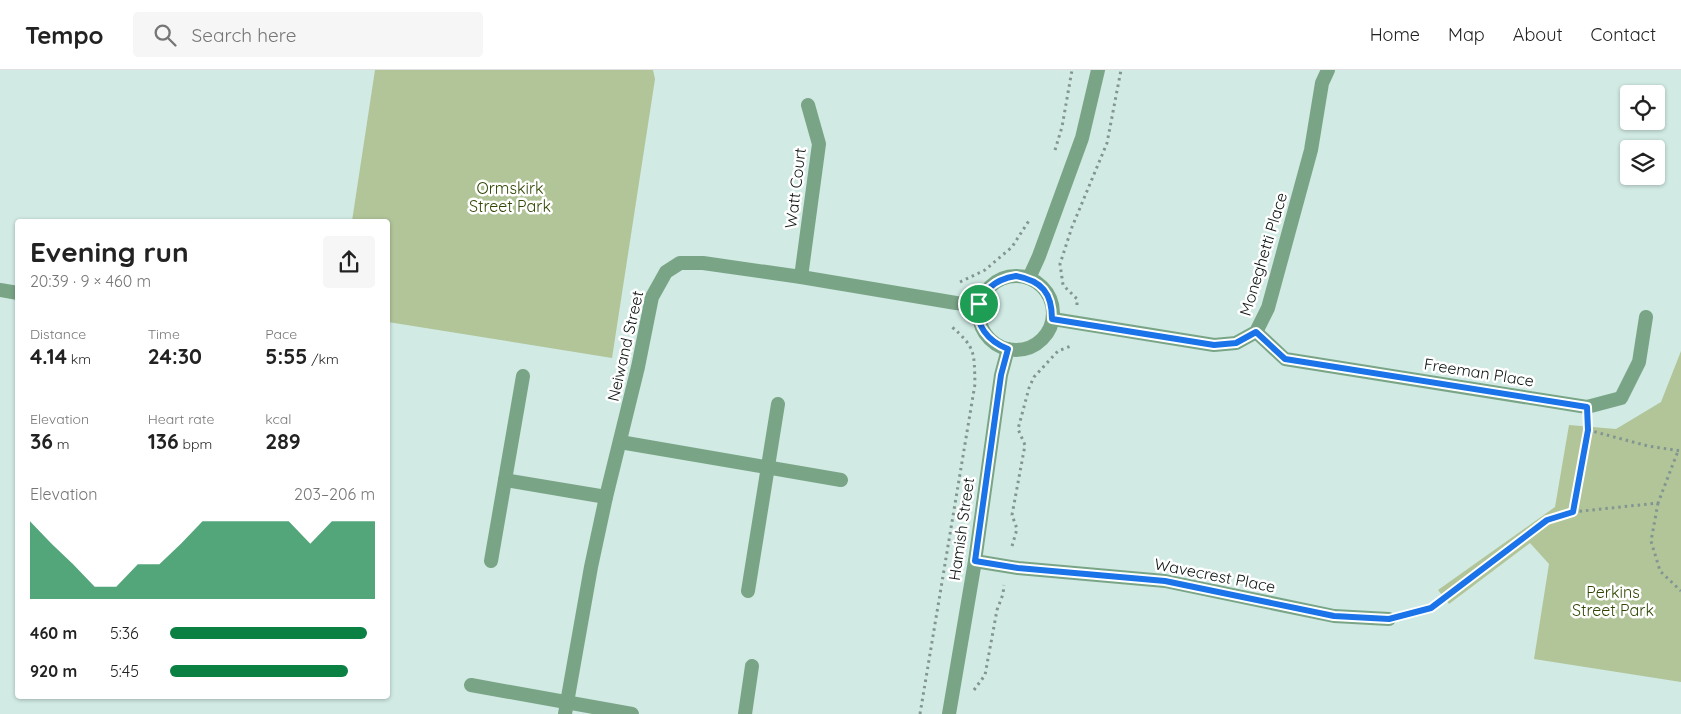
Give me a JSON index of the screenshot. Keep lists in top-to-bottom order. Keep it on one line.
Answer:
{"streets":{"street":["Watt Court","Moneghetti Place","Neiwand Street","Freeman Place","Hamish Street","Wavecrest Place"]},"crossings":[["Watt Court","Neiwand Street"],["Moneghetti Place","Neiwand Street"],["Moneghetti Place","Freeman Place"],["Moneghetti Place","Hamish Street"],["Neiwand Street","Hamish Street"],["Hamish Street","Wavecrest Place"]],"parks":["Ormskirk Street Park","Perkins Street Park"],"page":{"header":"Tempo","search":"Search here","nav":["Home","Map","About","Contact"],"heading":["Evening run","20:39 · 9 × 460 m"],"stats":[["Distance","4.14 km"],["Time","24:30"],["Pace","5:55 /km"],["Elevation","36 m"],["Heart rate","136 bpm"],["kcal","289"]],"chart":["Elevation","203–206 m"],"list":[{"name":"460 m","note":"5:36"},{"name":"920 m","note":"5:45"}]}}
